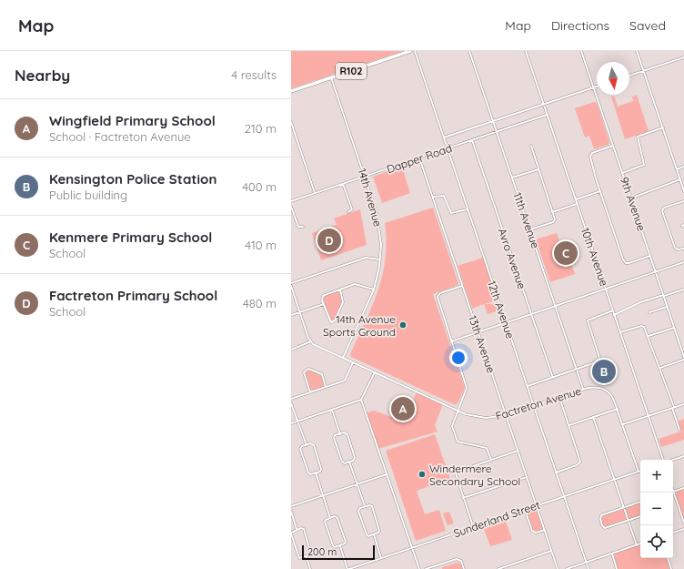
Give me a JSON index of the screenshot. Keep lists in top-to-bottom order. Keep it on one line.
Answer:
{"streets":{"main road":["R102"],"street":["Dapper Road","14th Avenue","9th Avenue","11th Avenue","10th Avenue","Avro Avenue","12th Avenue","13th Avenue","Factreton Avenue","Sunderland Street"]},"crossings":[["R102","14th Avenue"],["Dapper Road","14th Avenue"],["Dapper Road","11th Avenue"],["Dapper Road","10th Avenue"],["Dapper Road","Avro Avenue"],["Dapper Road","12th Avenue"],["Dapper Road","13th Avenue"],["14th Avenue","Factreton Avenue"],["11th Avenue","Factreton Avenue"],["12th Avenue","Factreton Avenue"],["12th Avenue","Sunderland Street"],["13th Avenue","Factreton Avenue"],["13th Avenue","Sunderland Street"],["Factreton Avenue","Sunderland Street"]],"places":["14th Avenue Sports Ground","Windermere Secondary School"],"scale_bar":"200 m","north":"bottom","page":{"header":"Map","nav":["Map","Directions","Saved"],"heading":["Nearby","4 results"],"list":[{"mark":"A","name":"Wingfield Primary School","note":"School · Factreton Avenue","value":"210 m"},{"mark":"B","name":"Kensington Police Station","note":"Public building","value":"400 m"},{"mark":"C","name":"Kenmere Primary School","note":"School","value":"410 m"},{"mark":"D","name":"Factreton Primary School","note":"School","value":"480 m"}],"pins":["D","C","B","A"],"map_buttons":["+","−"],"scale":"200 m"}}
